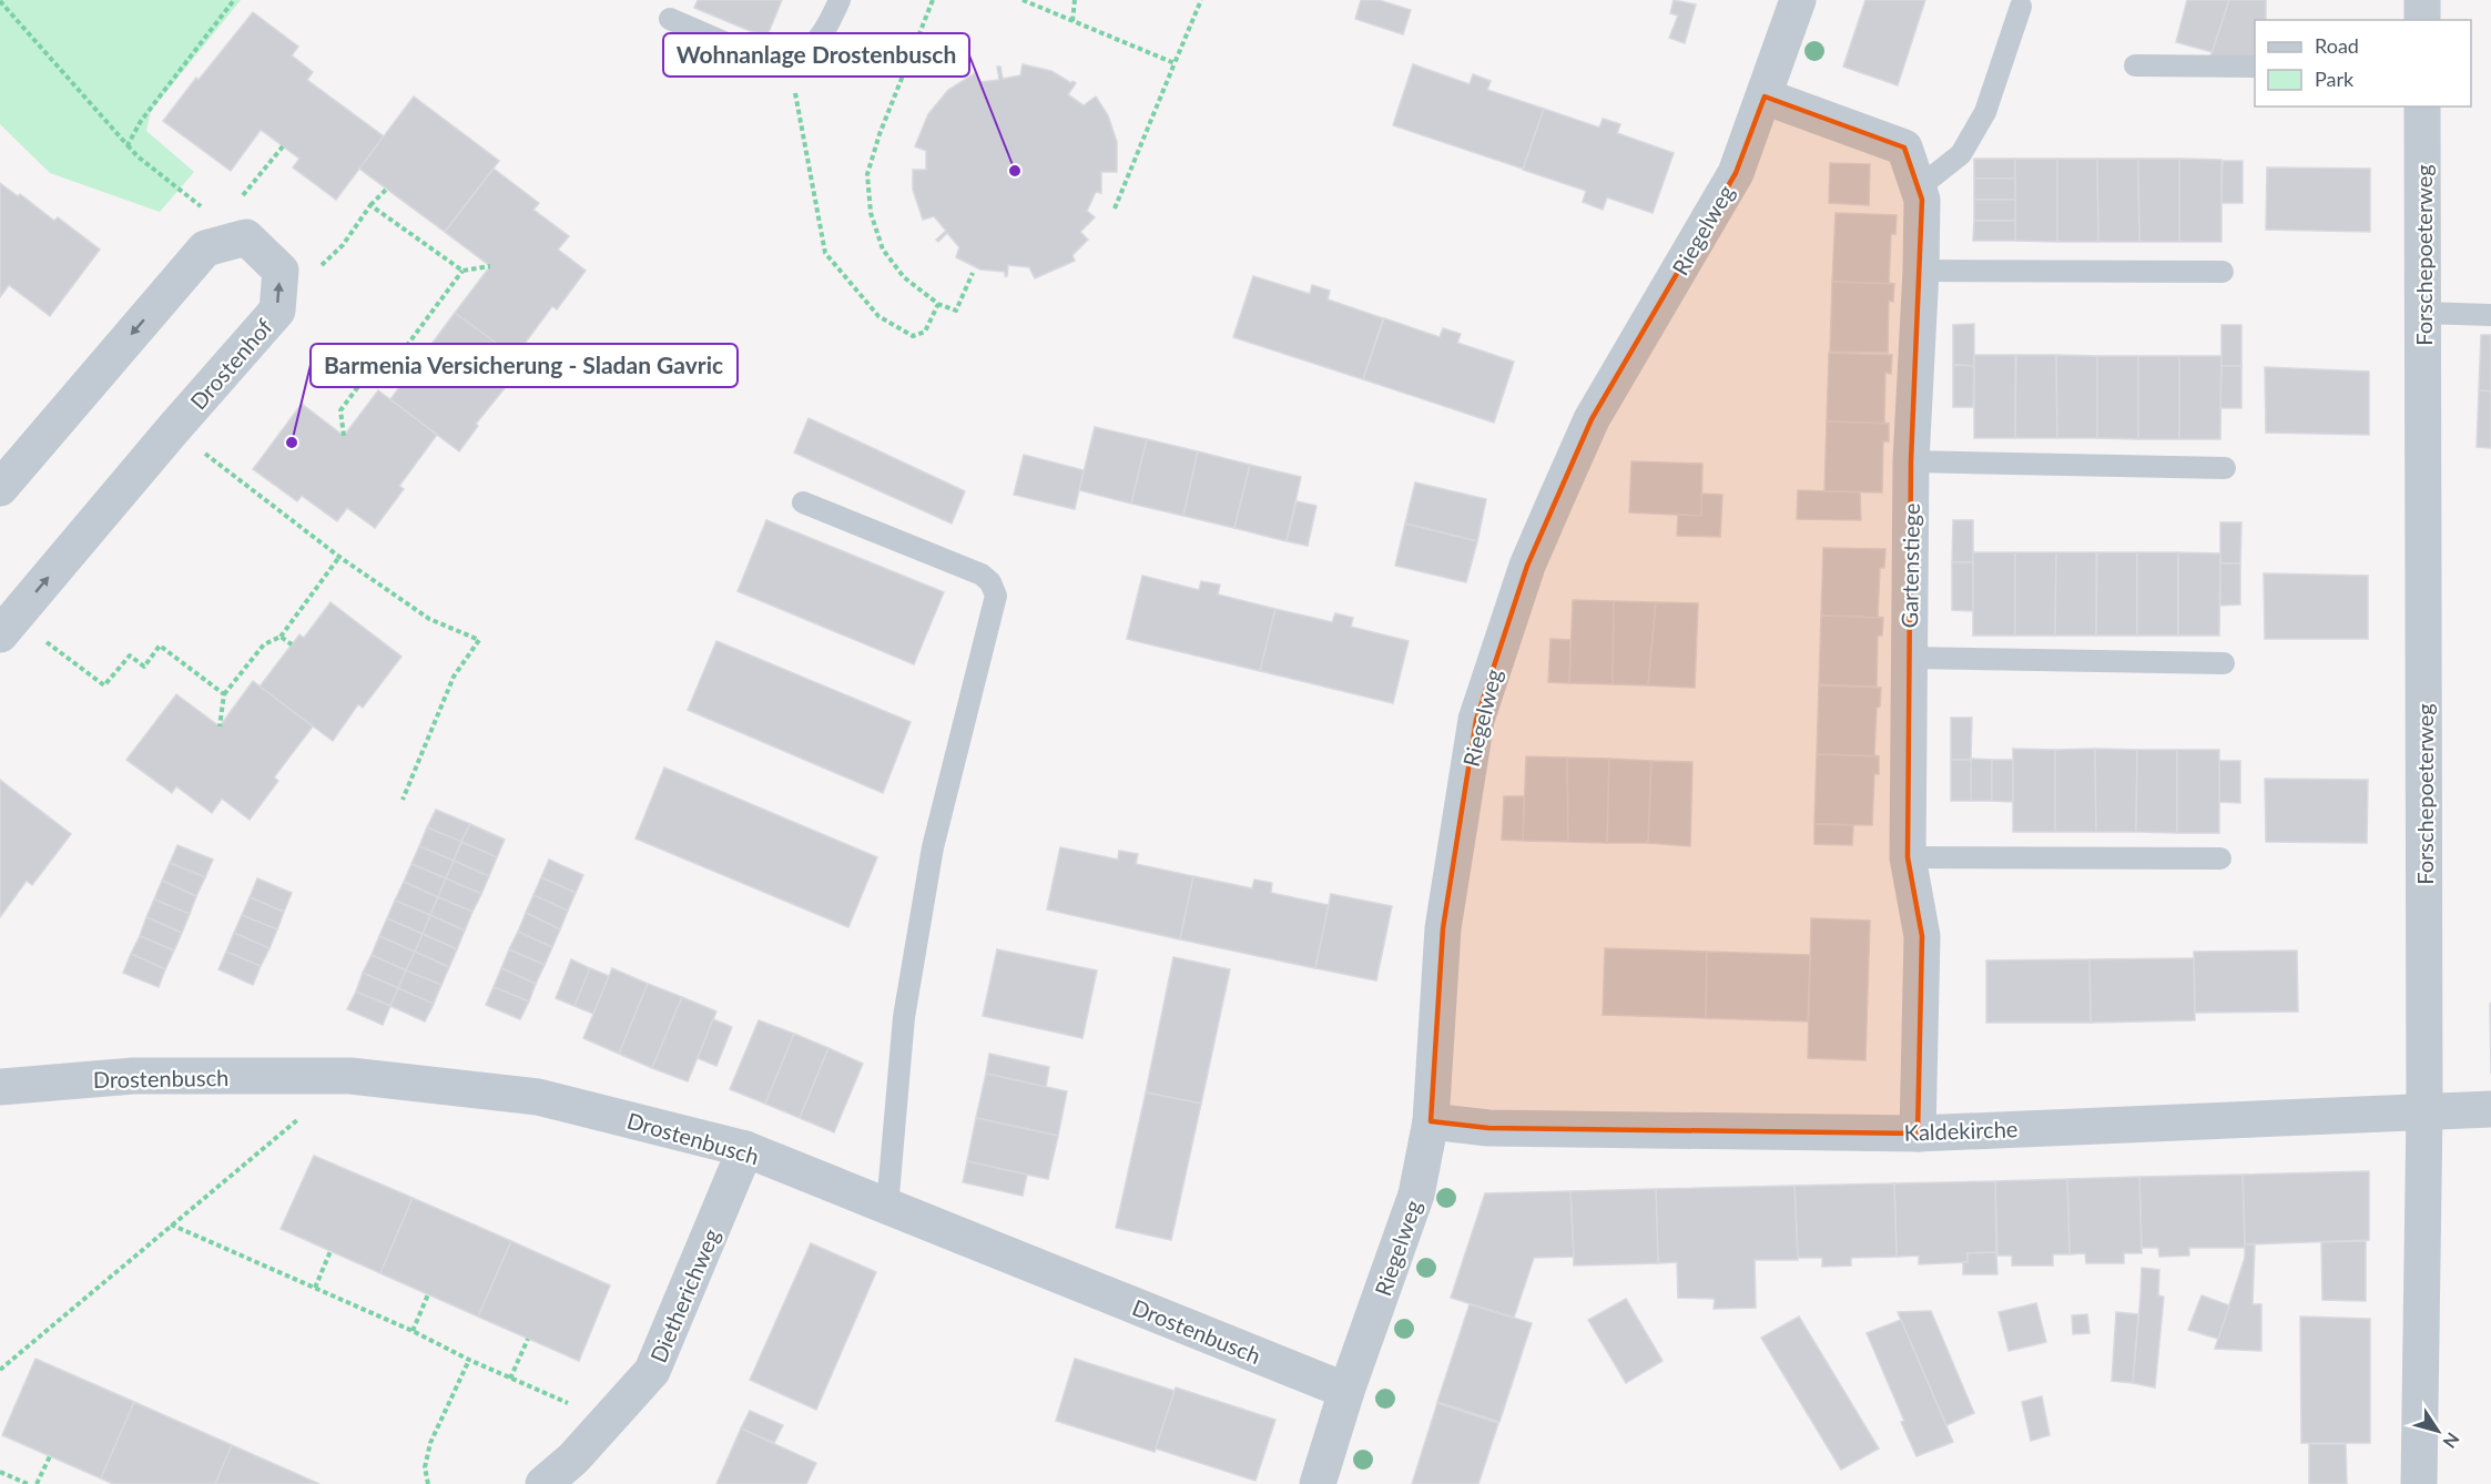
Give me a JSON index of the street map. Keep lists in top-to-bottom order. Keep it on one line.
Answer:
{"streets":{"street":["Riegelweg","Forschepoeterweg","Drostenhof","Gartenstiege","Drostenbusch","Kaldekirche","Dietherichweg"]},"crossings":[["Riegelweg","Gartenstiege"],["Riegelweg","Drostenbusch"],["Riegelweg","Kaldekirche"],["Forschepoeterweg","Kaldekirche"],["Gartenstiege","Kaldekirche"],["Drostenbusch","Dietherichweg"]],"one_way":["Drostenhof"],"places":["Wohnanlage Drostenbusch","Barmenia Versicherung - Sladan Gavric"],"legend":["Road","Park"],"north":"bottom right"}
